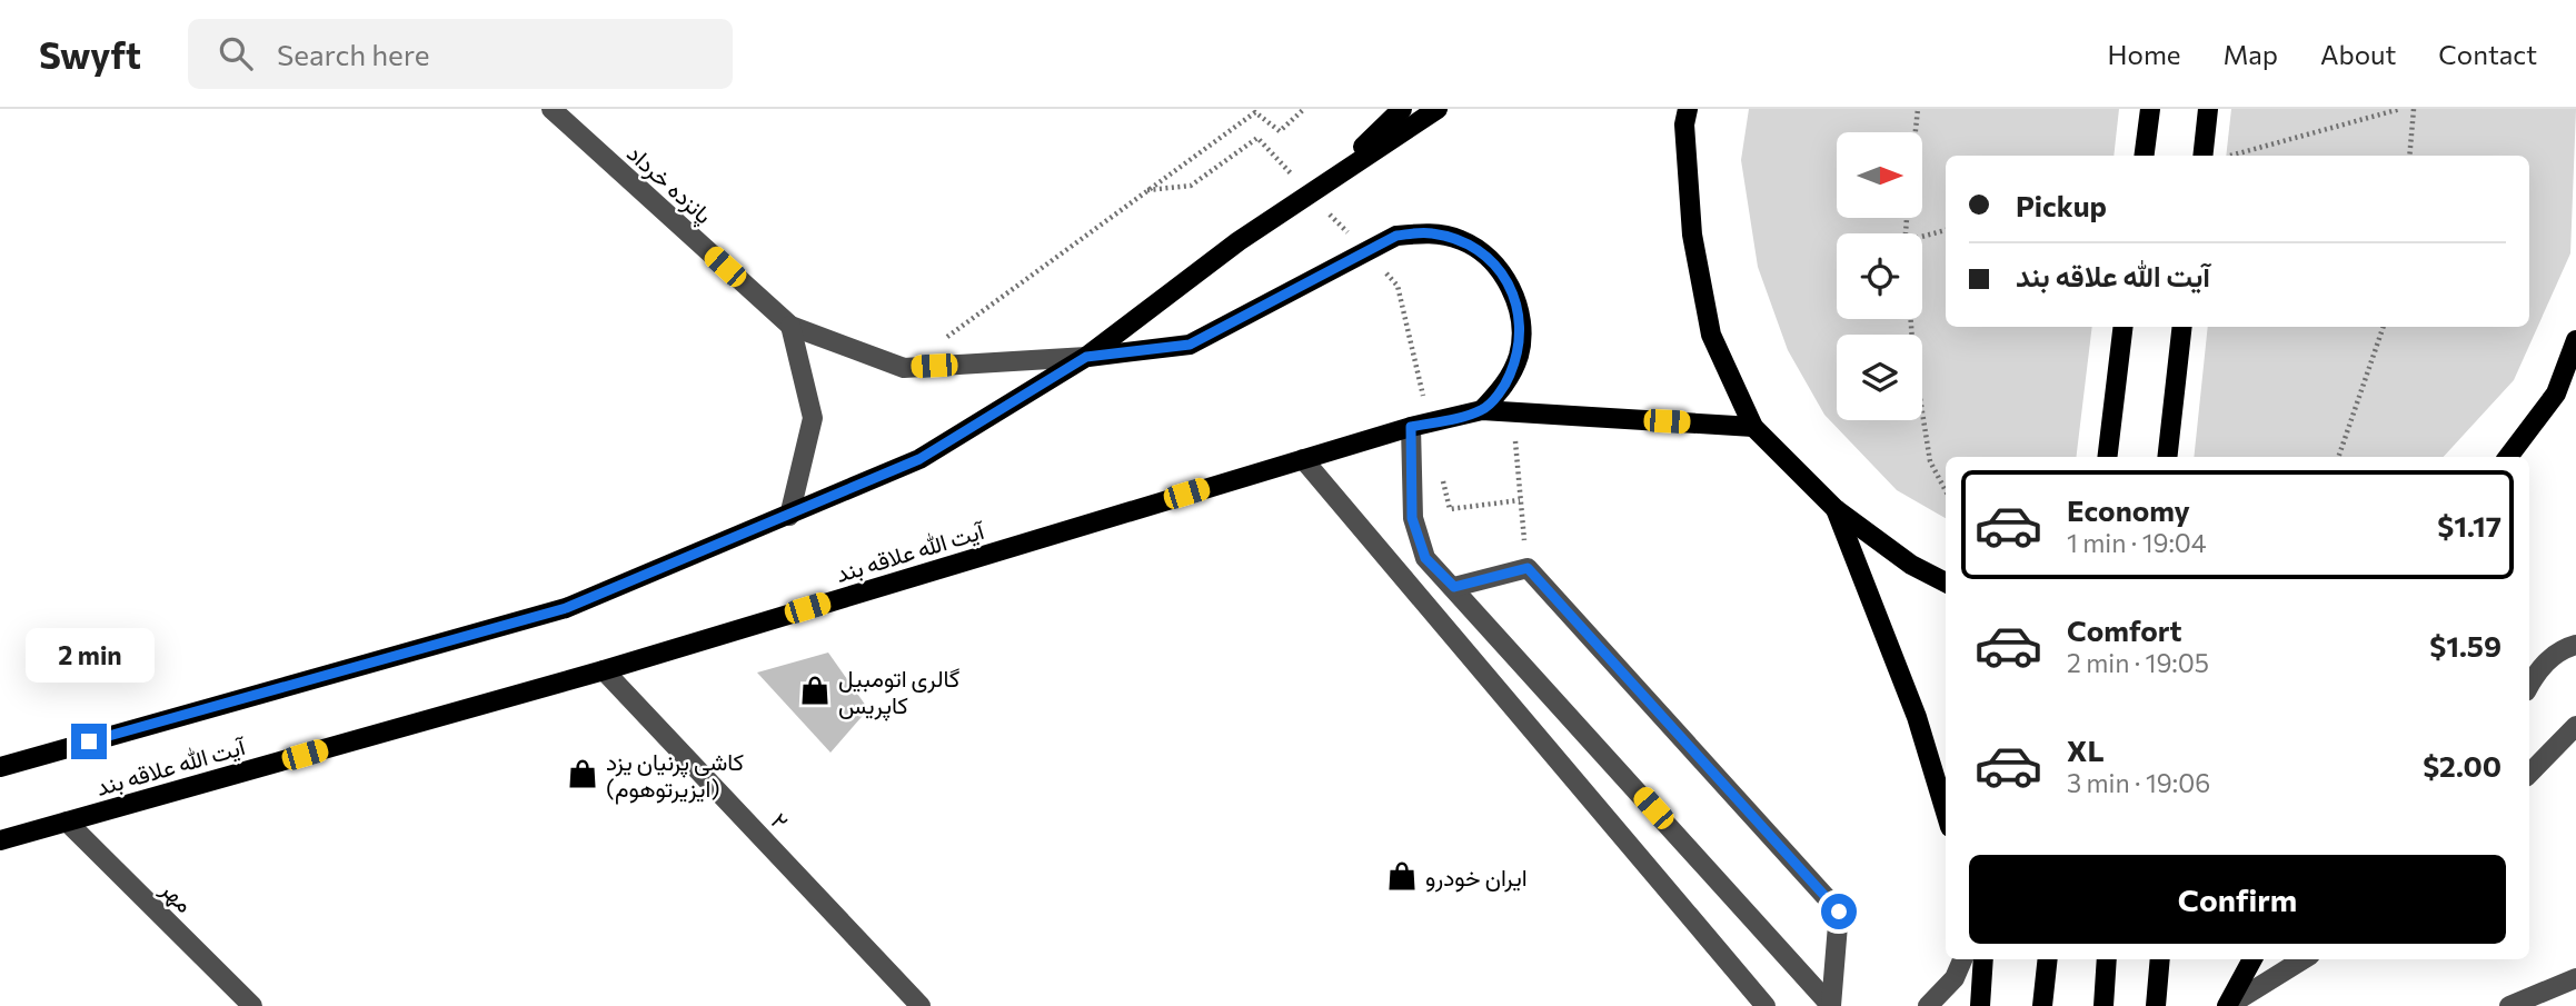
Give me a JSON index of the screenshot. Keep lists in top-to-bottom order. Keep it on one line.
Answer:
{"streets":{"main road":["آیت الله علاقه بند"],"street":["پانزده خرداد","۲","مهر"]},"crossings":[["پانزده خرداد","آیت الله علاقه بند"],["آیت الله علاقه بند","۲"],["آیت الله علاقه بند","مهر"]],"places":{"shop":["گالری اتومبیل کاپریس","کاشی پرنیان یزد (ایزیرتوهوم)","ایران خودرو"]},"north":"right","page":{"header":"Swyft","search":"Search here","nav":["Home","Map","About","Contact"],"banner":["Pickup","آیت الله علاقه بند"],"list":[{"name":"Economy","note":"1 min · 19:04","value":"$1.17"},{"name":"Comfort","note":"2 min · 19:05","value":"$1.59"},{"name":"XL","note":"3 min · 19:06","value":"$2.00"}],"bubble":"2 min","buttons":"Confirm"}}
